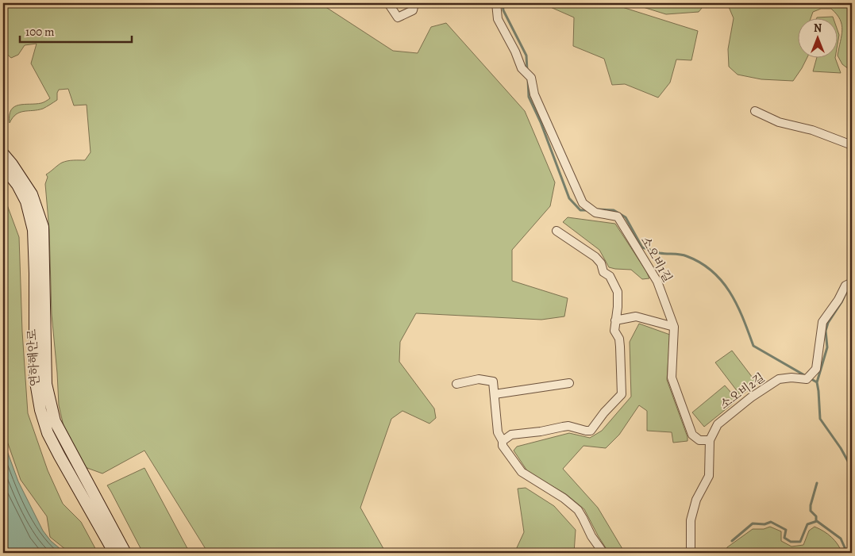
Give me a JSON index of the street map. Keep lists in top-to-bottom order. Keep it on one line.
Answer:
{"streets":{"street":["소오비1길","연하해안로","소오비2길"]},"crossings":[["소오비1길","소오비2길"]],"scale_bar":"100 m","north":"top"}
